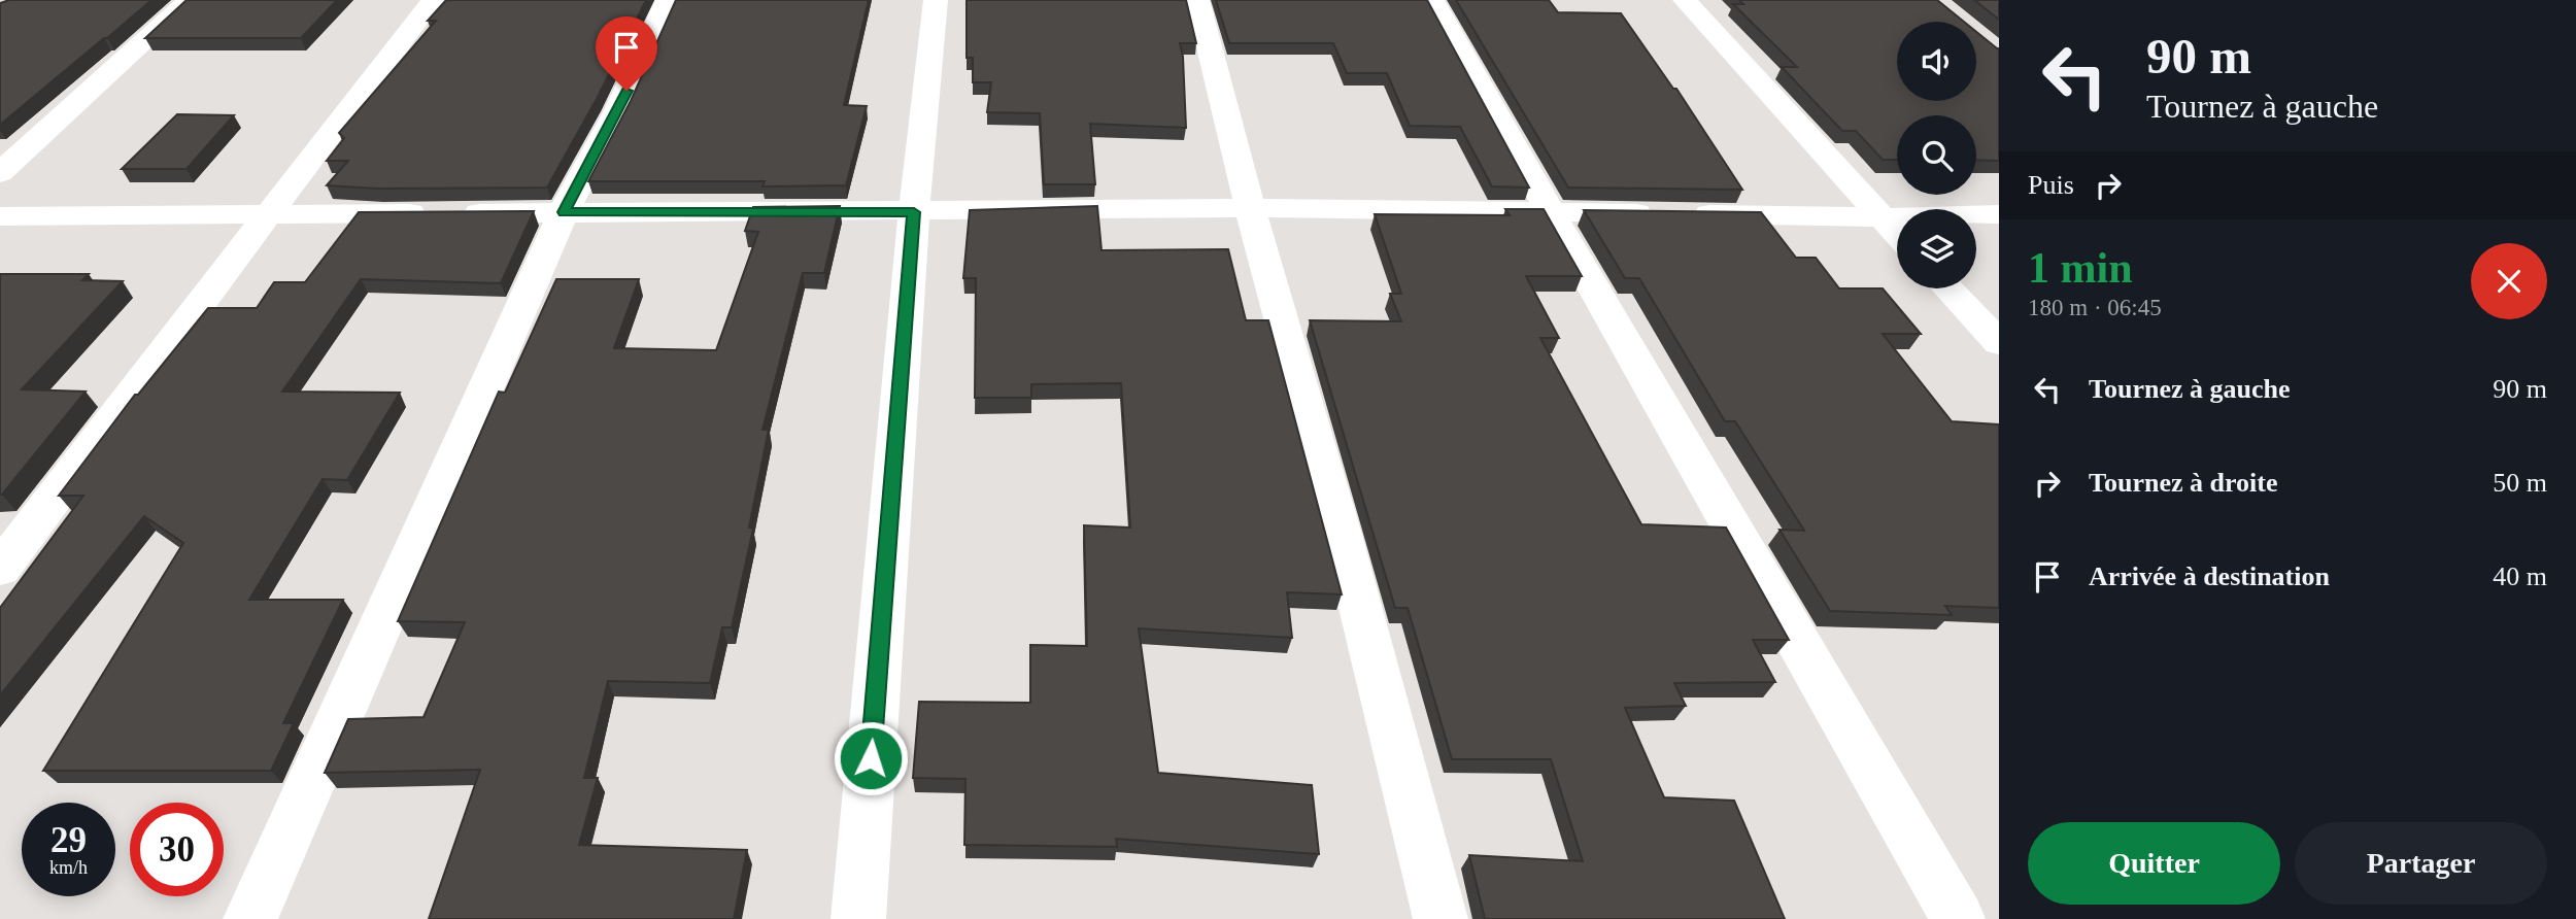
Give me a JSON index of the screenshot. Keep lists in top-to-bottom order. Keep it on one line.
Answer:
{"page":{"turn":["90 m","Tournez à gauche"],"then":"Puis","heading":["1 min","180 m · 06:45"],"list":[{"name":"Tournez à gauche","value":"90 m"},{"name":"Tournez à droite","value":"50 m"},{"name":"Arrivée à destination","value":"40 m"}],"speed":"29 km/h","limit":"30","buttons":["Quitter","Partager"]}}
